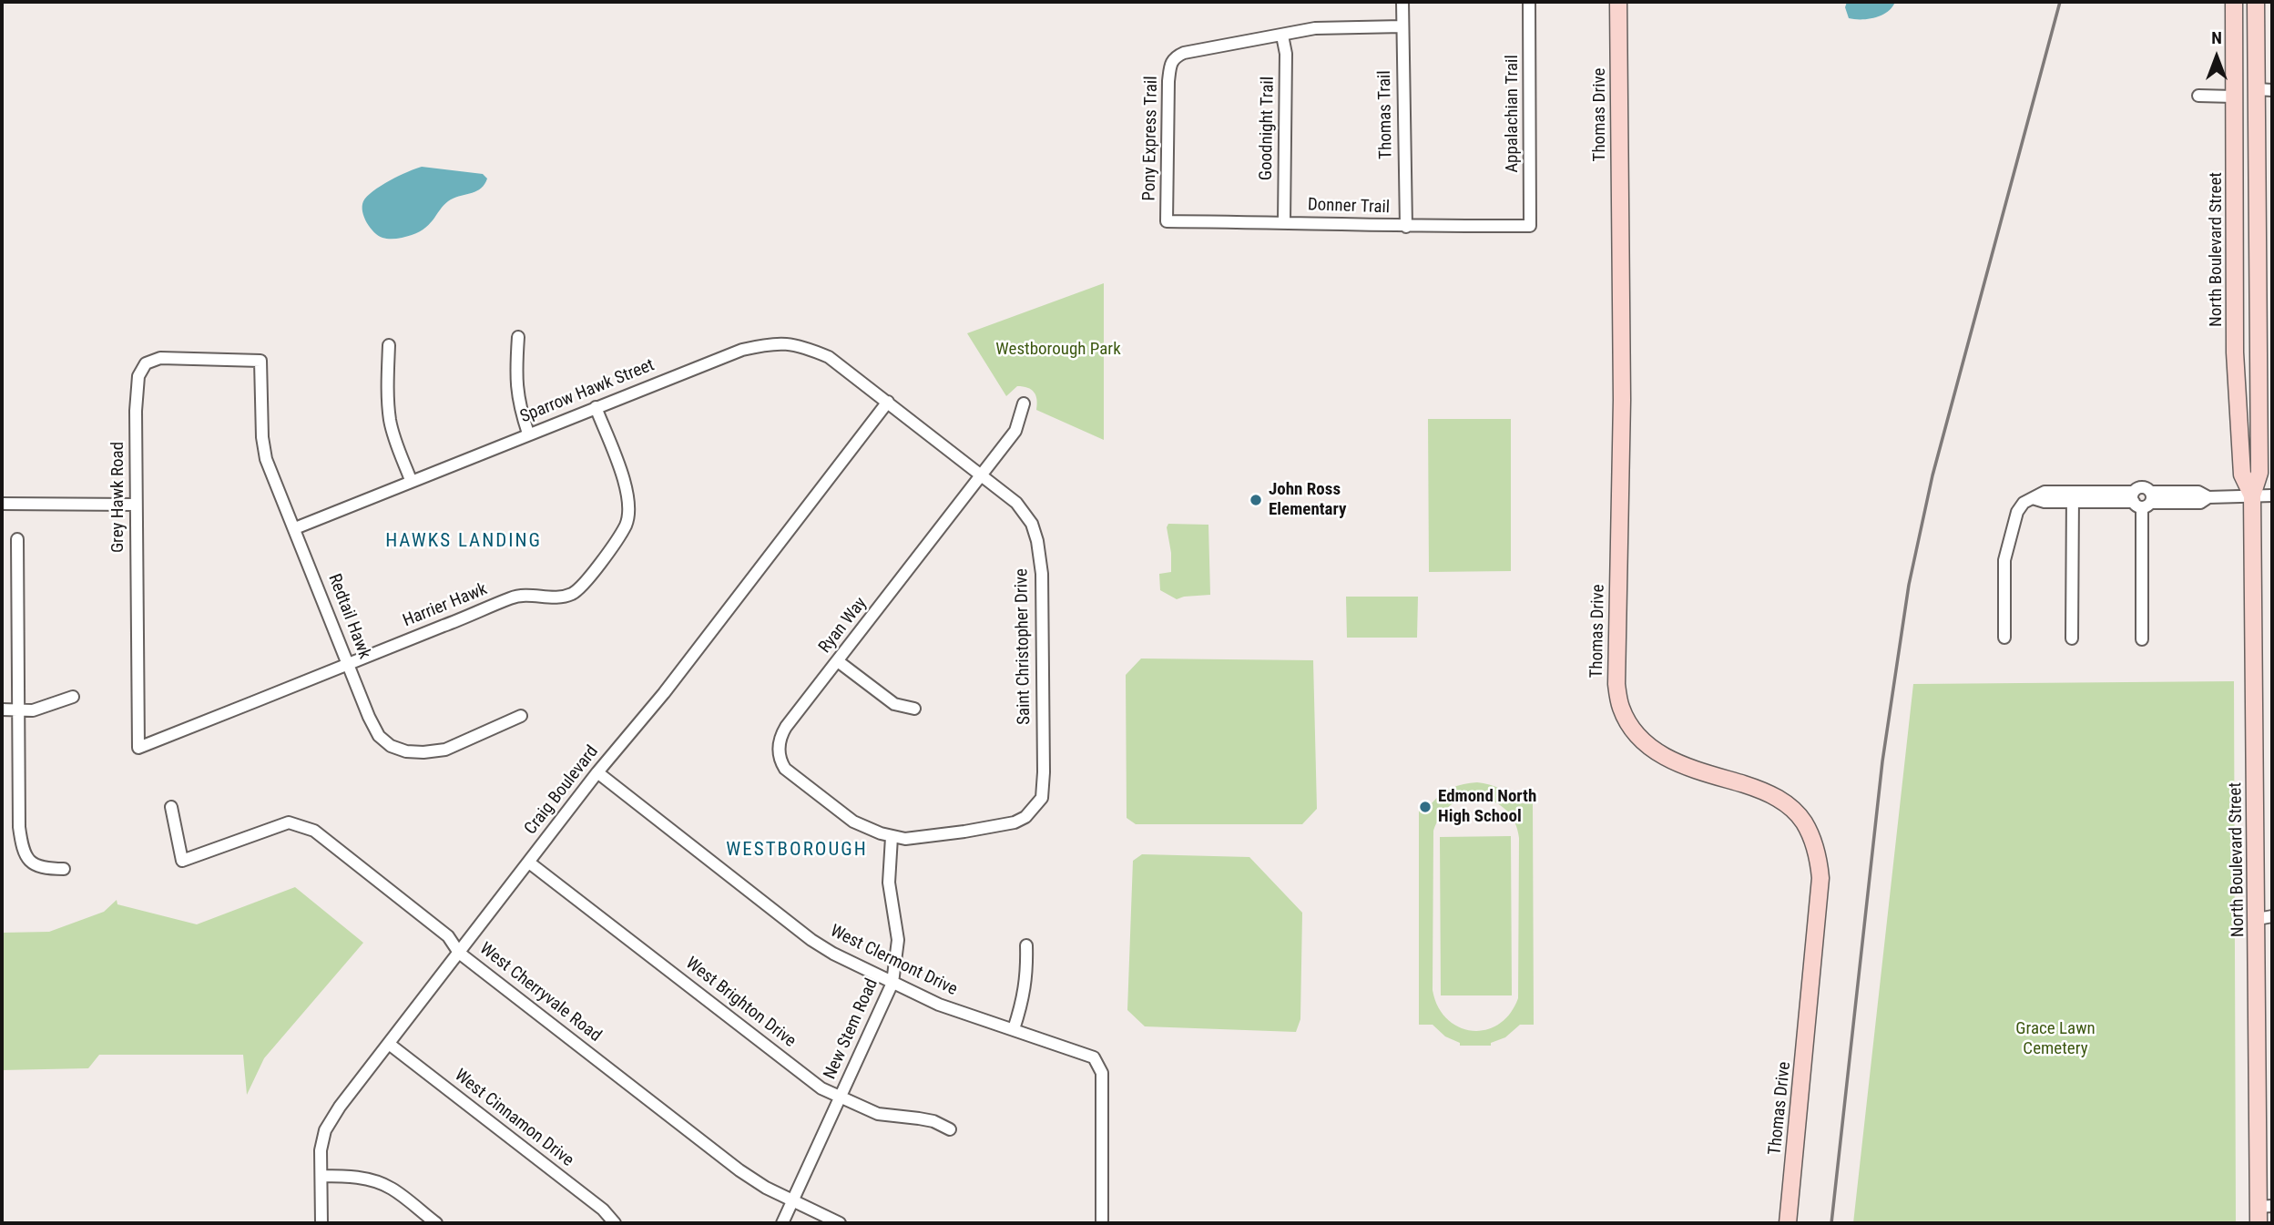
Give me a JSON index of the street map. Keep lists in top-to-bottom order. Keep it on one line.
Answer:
{"streets":{"main road":["Thomas Drive","North Boulevard Street"],"street":["Appalachian Trail","Thomas Trail","Goodnight Trail","Pony Express Trail","Donner Trail","Sparrow Hawk Street","Grey Hawk Road","Harrier Hawk","Redtail Hawk","Ryan Way","Saint Christopher Drive","Craig Boulevard","West Clermont Drive","West Cherryvale Road","West Brighton Drive","New Stem Road","West Cinnamon Drive"]},"crossings":[["Appalachian Trail","Donner Trail"],["Thomas Trail","Donner Trail"],["Goodnight Trail","Pony Express Trail"],["Goodnight Trail","Donner Trail"],["Pony Express Trail","Donner Trail"],["Sparrow Hawk Street","Harrier Hawk"],["Sparrow Hawk Street","Redtail Hawk"],["Sparrow Hawk Street","Saint Christopher Drive"],["Sparrow Hawk Street","Craig Boulevard"],["Grey Hawk Road","Harrier Hawk"],["Grey Hawk Road","Redtail Hawk"],["Harrier Hawk","Redtail Hawk"],["Ryan Way","Saint Christopher Drive"],["Ryan Way","New Stem Road"],["Saint Christopher Drive","Craig Boulevard"],["Saint Christopher Drive","New Stem Road"],["Craig Boulevard","West Clermont Drive"],["Craig Boulevard","West Cherryvale Road"],["Craig Boulevard","West Brighton Drive"],["Craig Boulevard","West Cinnamon Drive"],["West Clermont Drive","New Stem Road"],["West Cherryvale Road","New Stem Road"],["West Brighton Drive","New Stem Road"]],"districts":["HAWKS LANDING","WESTBOROUGH"],"parks":["Westborough Park","Grace Lawn Cemetery"],"places":["John Ross Elementary","Edmond North High School"],"north":"top"}
